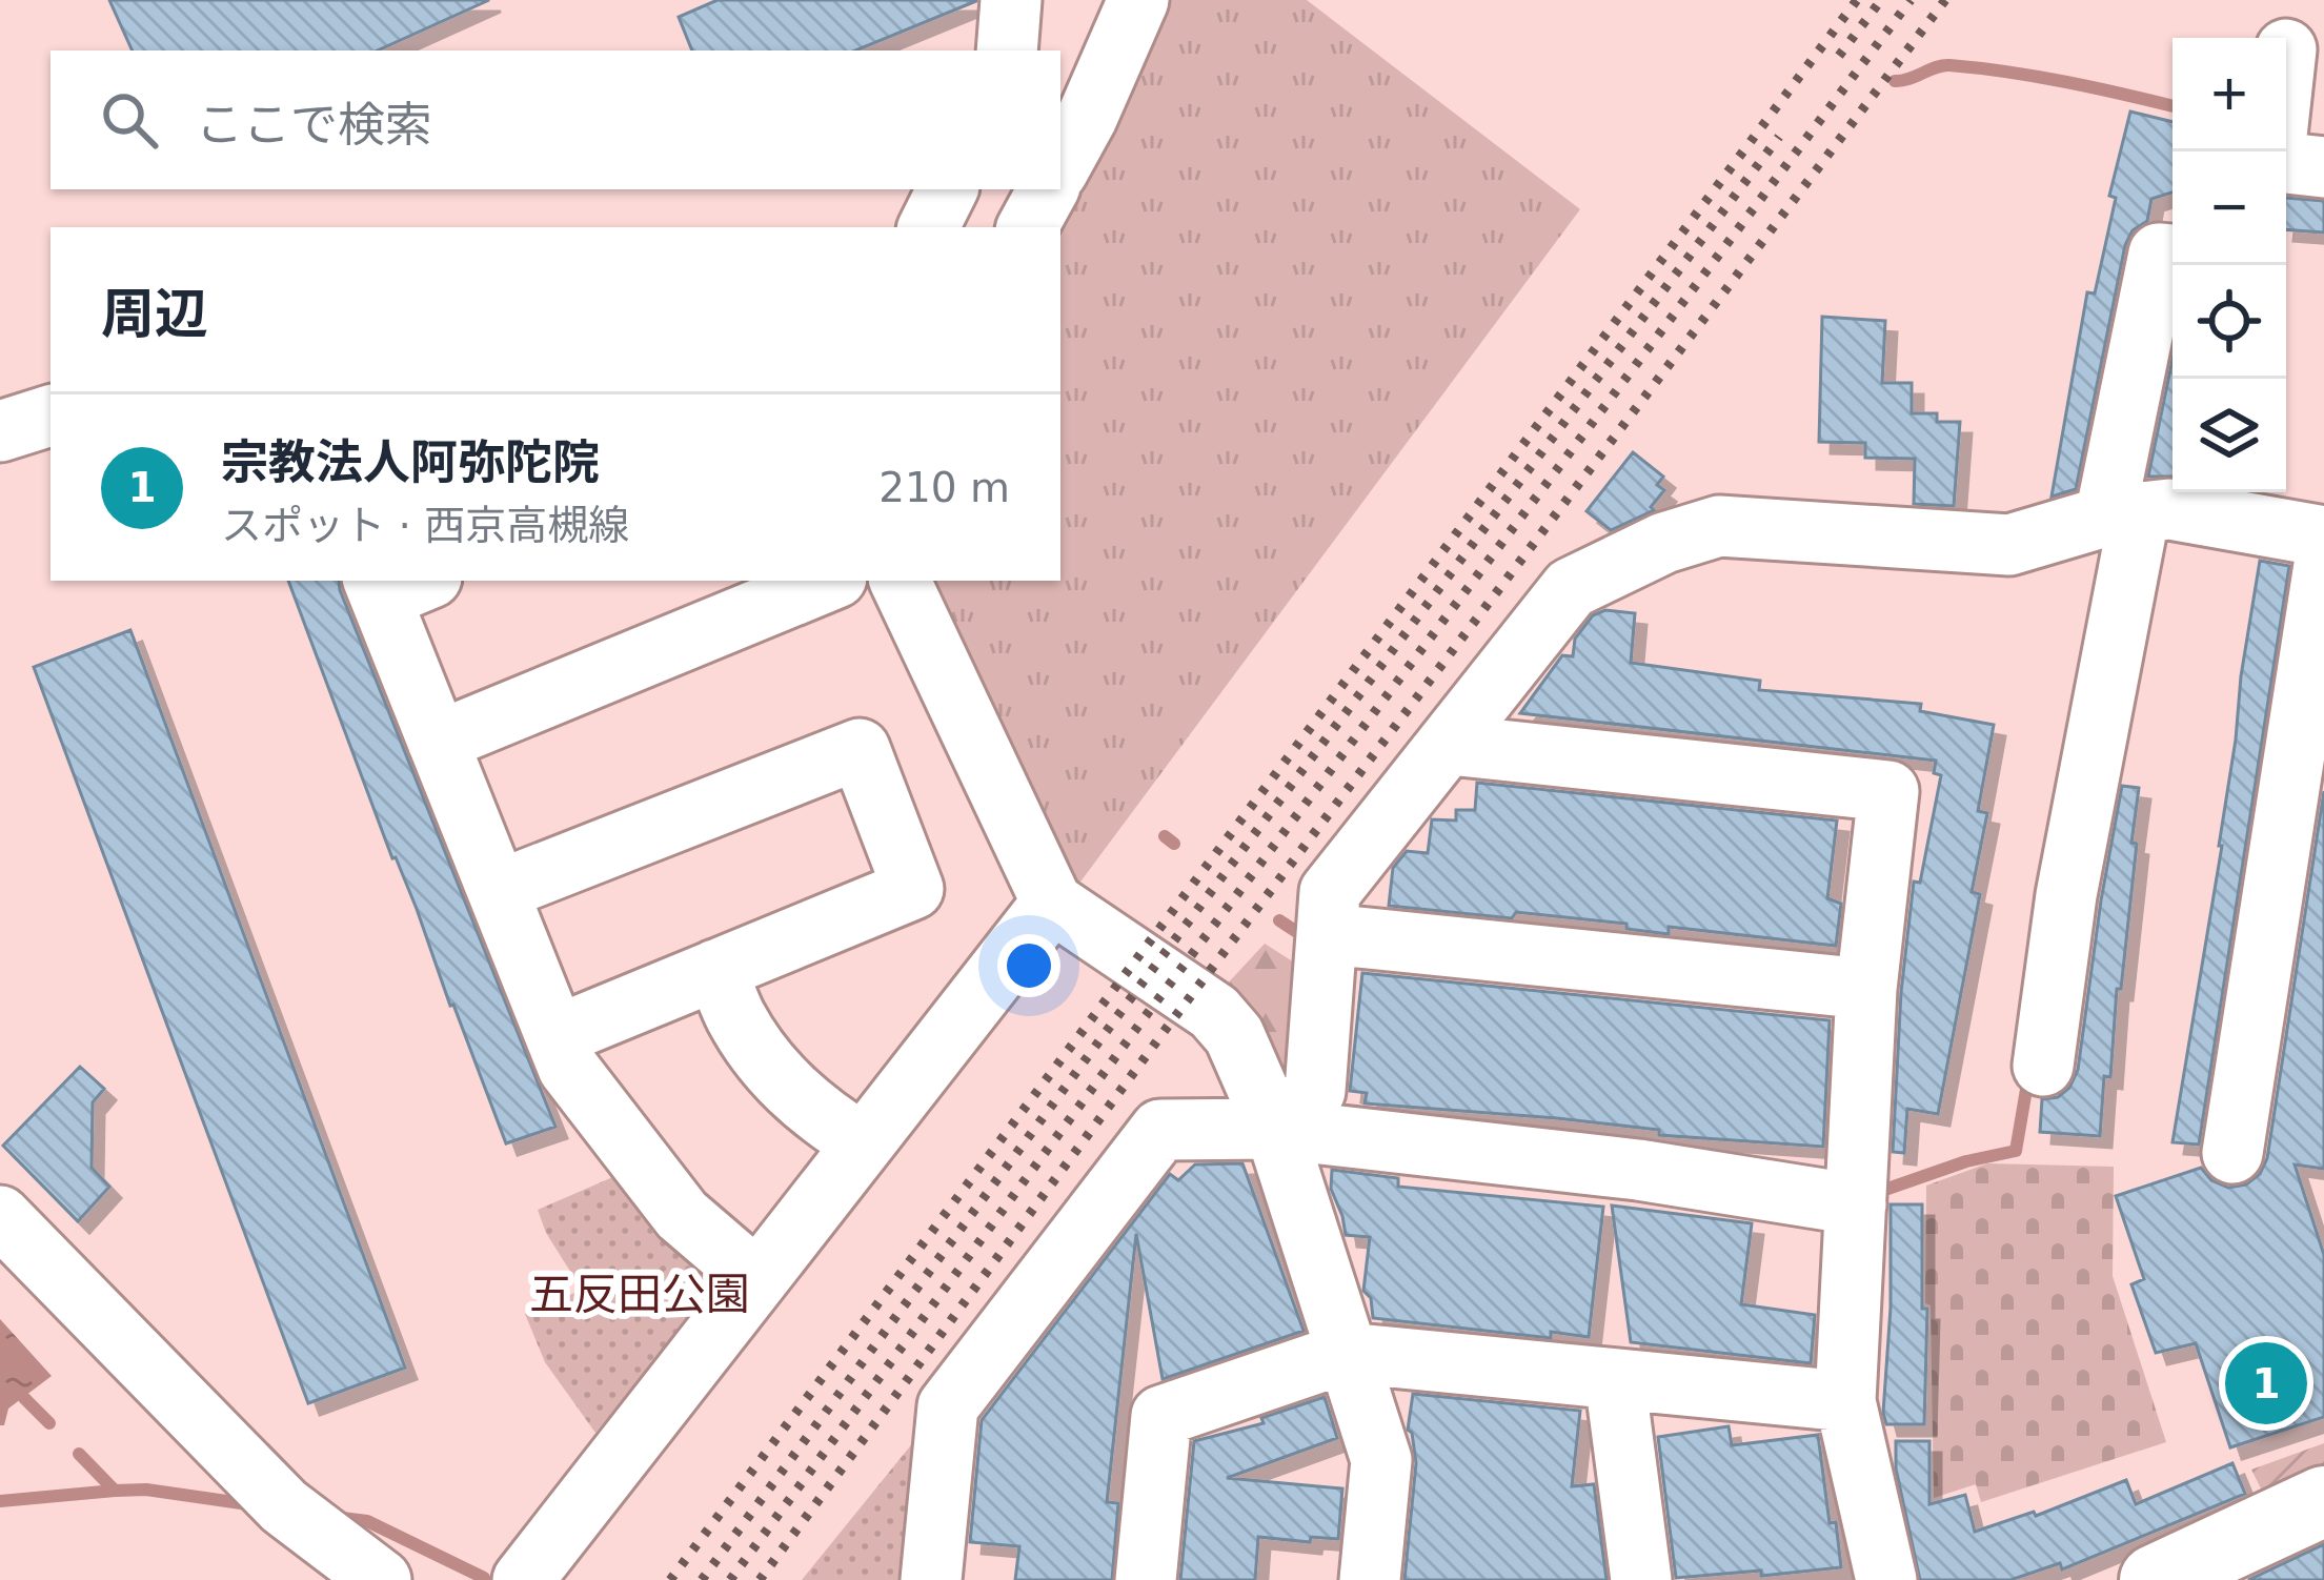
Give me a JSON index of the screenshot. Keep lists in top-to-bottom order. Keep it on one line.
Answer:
{"parks":["五反田公園"],"page":{"map_buttons":["+","−"],"search":"ここで検索","heading":"周辺","list":[{"mark":"1","name":"宗教法人阿弥陀院","note":"スポット · 西京高槻線","value":"210 m"}],"pins":"1"}}
